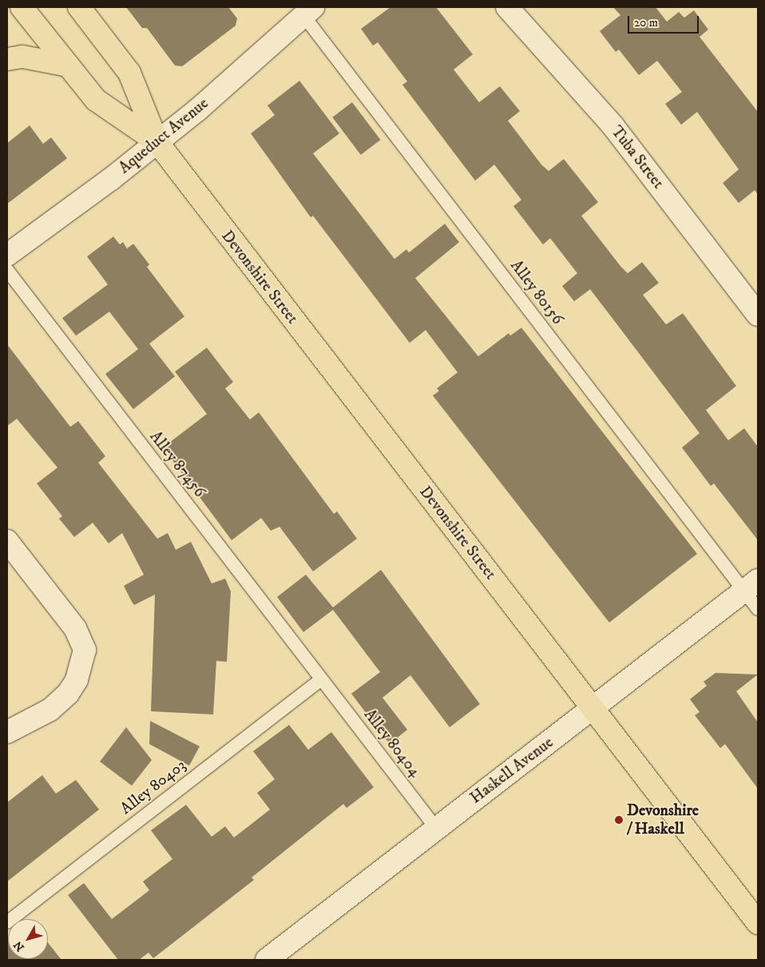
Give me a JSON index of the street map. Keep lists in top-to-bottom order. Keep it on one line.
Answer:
{"streets":{"main road":["Devonshire Street"],"street":["Aqueduct Avenue","Tuba Street","Haskell Avenue"],"lane":["Alley 80156","Alley 87456","Alley 80404","Alley 80403"]},"crossings":[["Aqueduct Avenue","Devonshire Street"],["Aqueduct Avenue","Alley 80156"],["Devonshire Street","Haskell Avenue"],["Alley 80156","Haskell Avenue"],["Alley 87456","Alley 80404"],["Alley 87456","Alley 80403"],["Alley 80404","Haskell Avenue"],["Alley 80404","Alley 80403"]],"places":["Devonshire / Haskell"],"scale_bar":"20 m","north":"bottom left"}
